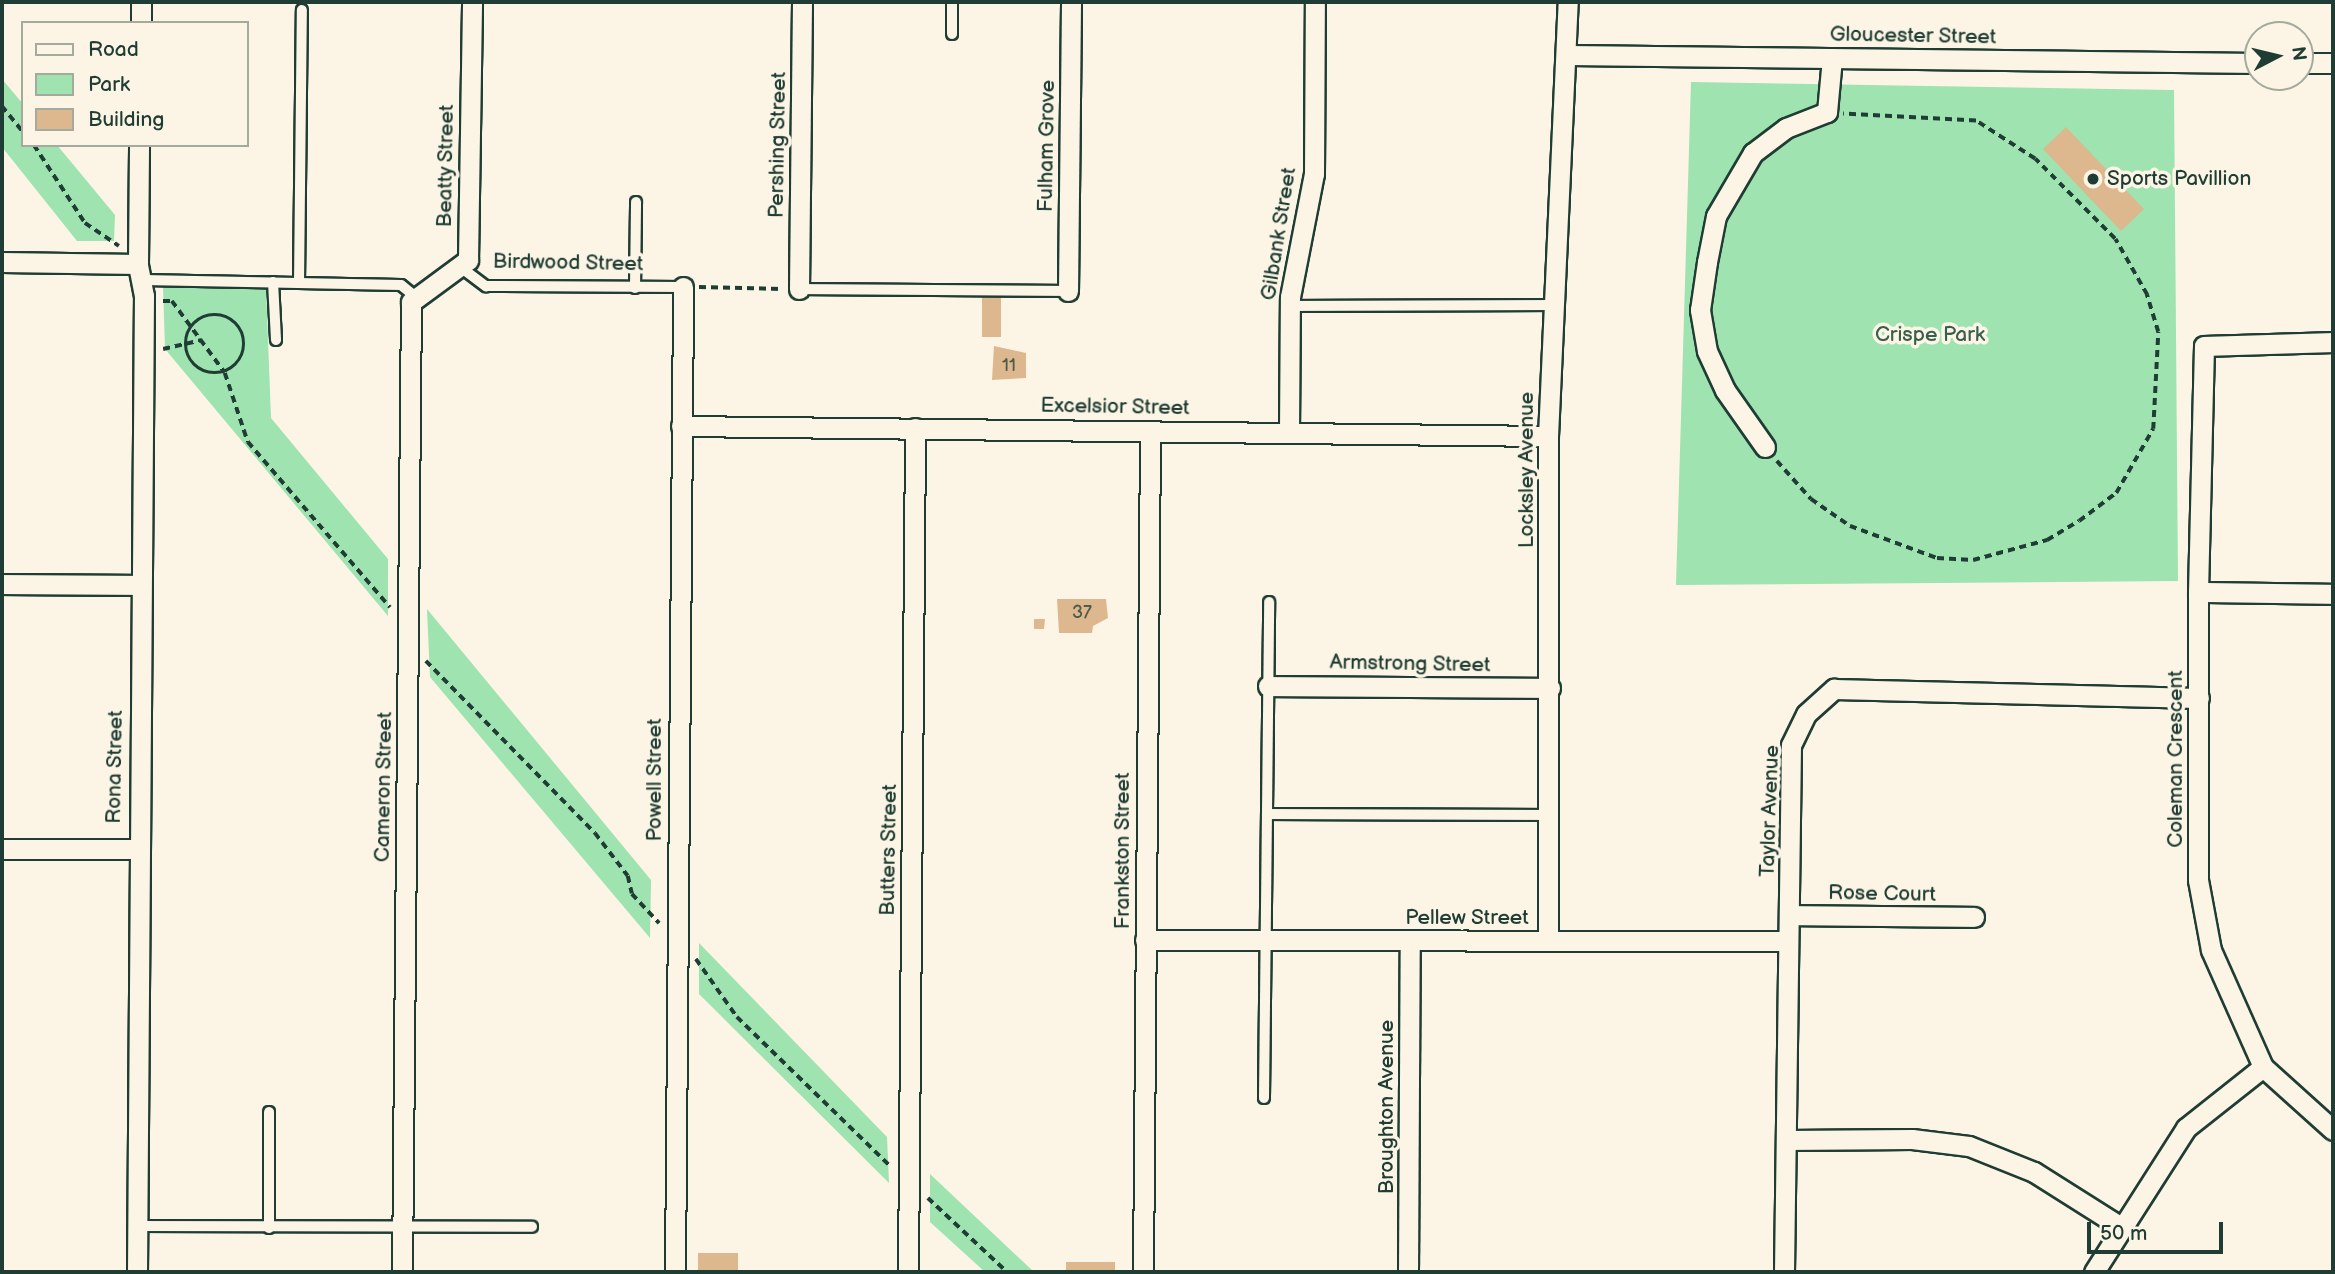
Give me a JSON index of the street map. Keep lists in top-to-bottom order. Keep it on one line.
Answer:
{"streets":{"street":["Gloucester Street","Pershing Street","Fulham Grove","Beatty Street","Gilbank Street","Excelsior Street","Locksley Avenue","Armstrong Street","Coleman Crescent","Rona Street","Powell Street","Cameron Street","Taylor Avenue","Butters Street","Frankston Street","Rose Court","Pellew Street","Broughton Avenue"],"lane":["Birdwood Street"]},"crossings":[["Gloucester Street","Locksley Avenue"],["Beatty Street","Birdwood Street"],["Gilbank Street","Excelsior Street"],["Birdwood Street","Powell Street"],["Excelsior Street","Locksley Avenue"],["Excelsior Street","Powell Street"],["Excelsior Street","Butters Street"],["Excelsior Street","Frankston Street"],["Locksley Avenue","Armstrong Street"],["Locksley Avenue","Pellew Street"],["Coleman Crescent","Taylor Avenue"],["Taylor Avenue","Rose Court"],["Taylor Avenue","Pellew Street"],["Frankston Street","Pellew Street"],["Pellew Street","Broughton Avenue"]],"parks":["Crispe Park"],"places":["Sports Pavillion"],"house_numbers":["11","37"],"legend":["Road","Park","Building"],"scale_bar":"50 m","north":"right"}
